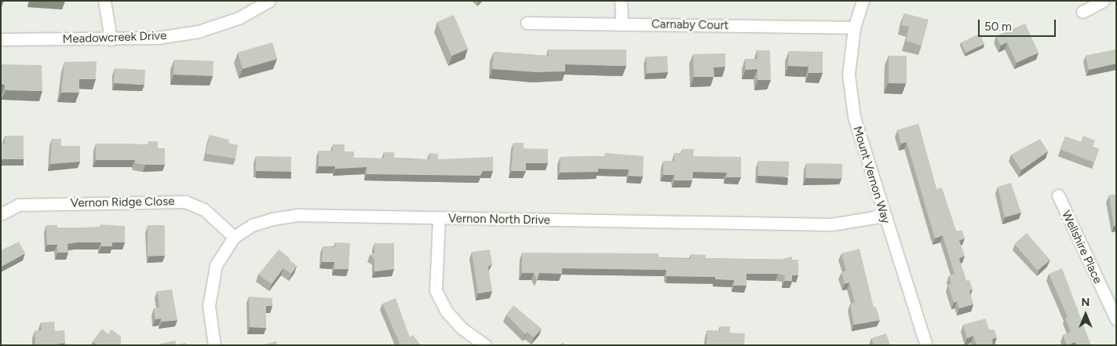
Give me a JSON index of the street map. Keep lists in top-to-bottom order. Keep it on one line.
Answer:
{"streets":{"street":["Carnaby Court","Meadowcreek Drive","Mount Vernon Way","Vernon Ridge Close","Vernon North Drive","Wellshire Place"]},"crossings":[["Carnaby Court","Mount Vernon Way"],["Mount Vernon Way","Vernon North Drive"],["Vernon Ridge Close","Vernon North Drive"]],"scale_bar":"50 m","north":"top"}
